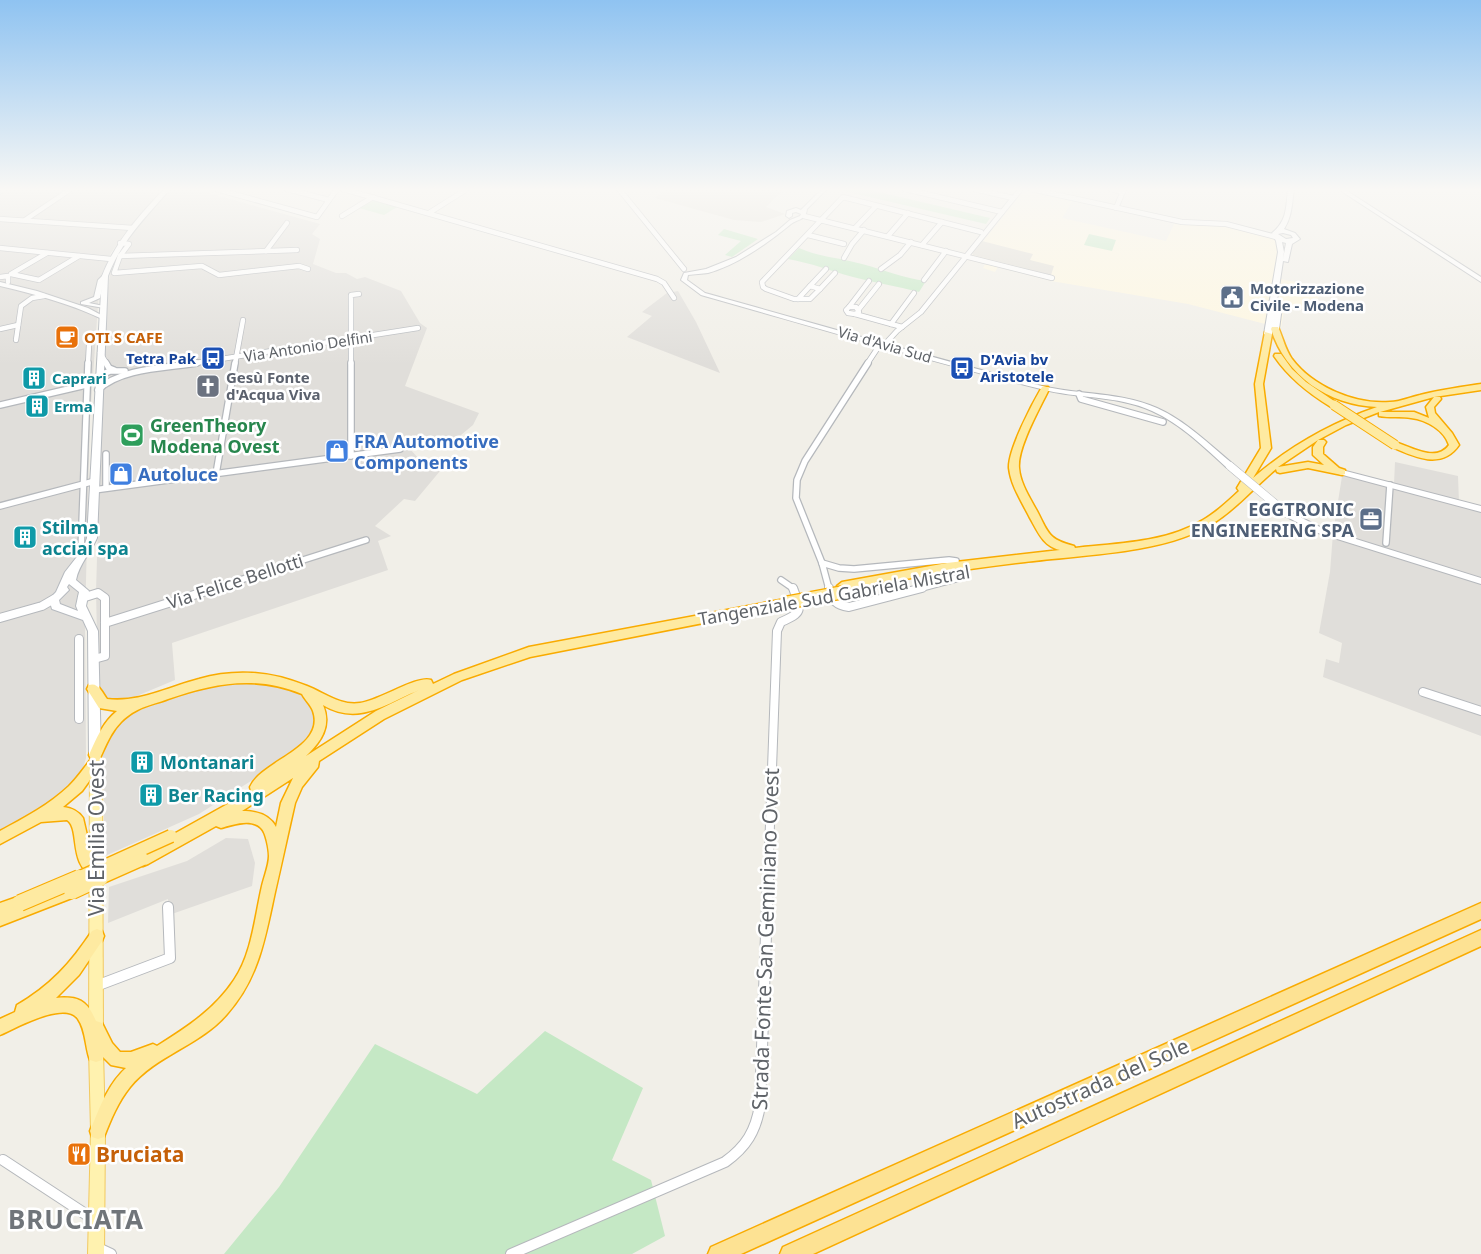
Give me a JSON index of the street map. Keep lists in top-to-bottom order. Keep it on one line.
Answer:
{"streets":{"highway":["Tangenziale Sud Gabriela Mistral","Autostrada del Sole"],"main road":["Via Emilia Ovest"],"street":["Via d'Avia Sud","Via Antonio Delfini","Via Felice Bellotti","Strada Fonte San Geminiano Ovest"]},"districts":["BRUCIATA"],"places":{"public building":["Motorizzazione Civile - Modena"],"cafe":["OTI S CAFE"],"bus stop":["Tetra Pak","D'Avia bv Aristotele"],"building":["Caprari","Erma","Stilma acciai spa","Montanari","Ber Racing"],"church":["Gesù Fonte d'Acqua Viva"],"sports":["GreenTheory Modena Ovest"],"shop":["FRA Automotive Components","Autoluce"],"office":["EGGTRONIC ENGINEERING SPA"],"restaurant":["Bruciata"]}}
